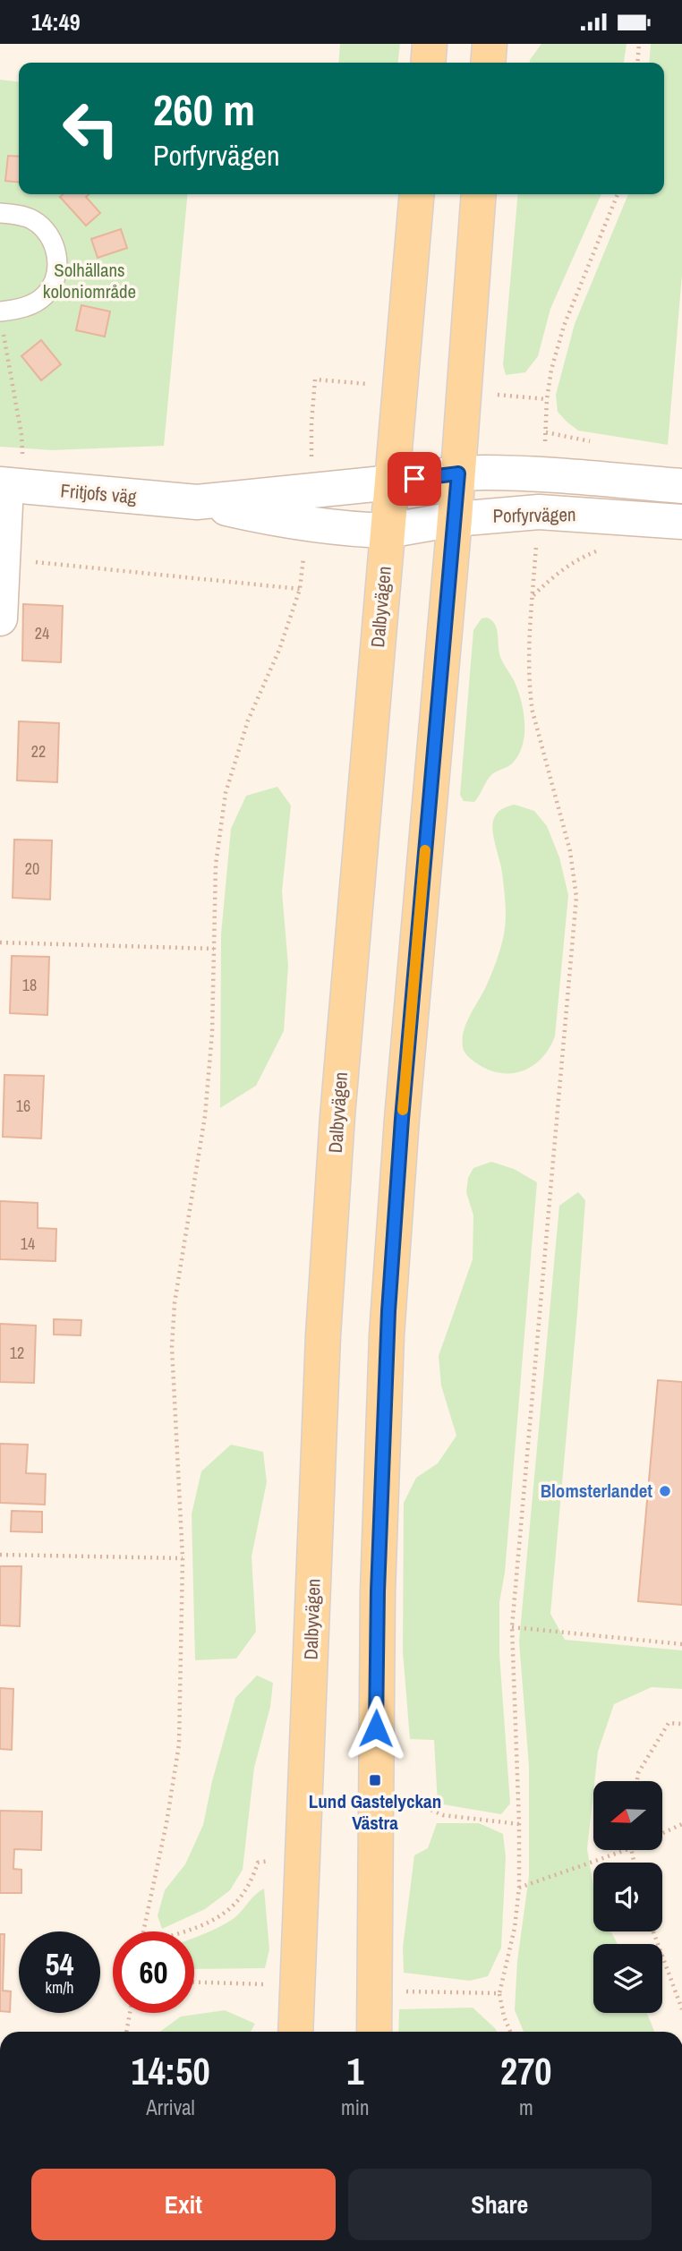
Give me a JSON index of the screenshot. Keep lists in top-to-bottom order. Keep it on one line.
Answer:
{"streets":{"main road":["Dalbyvägen"],"street":["Fritjofs väg","Porfyrvägen"]},"crossings":[["Fritjofs väg","Porfyrvägen"],["Fritjofs väg","Dalbyvägen"],["Porfyrvägen","Dalbyvägen"]],"parks":["Solhällans koloniområde"],"places":{"other":["Blomsterlandet"],"transit":["Lund Gastelyckan Västra"]},"house_numbers":["24","22","20","18","16","14","12"],"north":"left","page":{"status":"14:49","turn":["260 m","Porfyrvägen"],"speed":"54 km/h","limit":"60","eta":["14:50","Arrival","1","min","270","m"],"buttons":["Exit","Share"]}}
